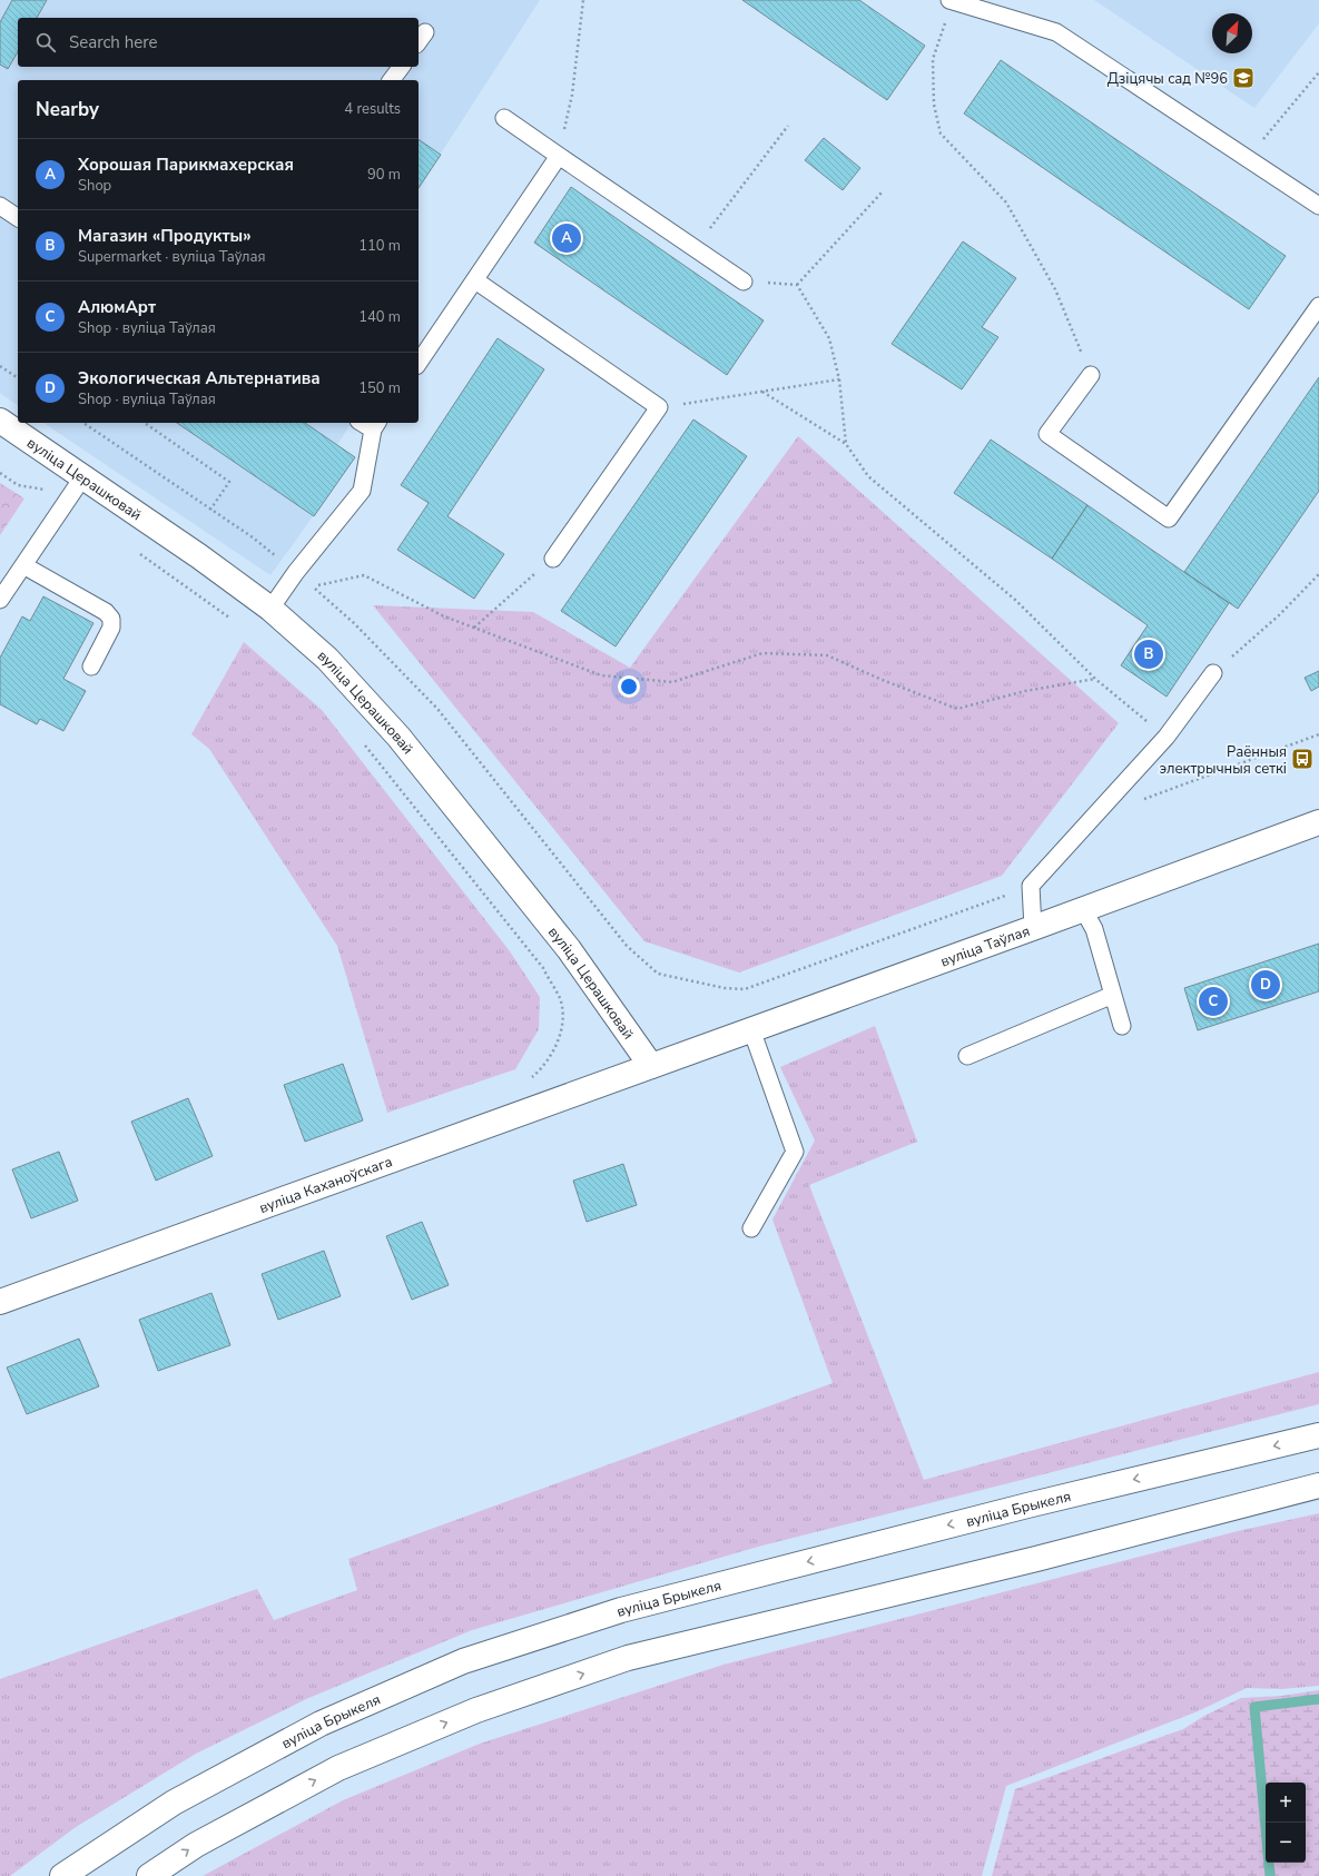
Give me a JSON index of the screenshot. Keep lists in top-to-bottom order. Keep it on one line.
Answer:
{"streets":{"main road":["вуліца Церашковай","вуліца Таўлая","вуліца Каханоўскага","вуліца Брыкеля"]},"crossings":[["вуліца Церашковай","вуліца Таўлая"],["вуліца Церашковай","вуліца Каханоўскага"],["вуліца Таўлая","вуліца Каханоўскага"]],"places":{"school or university":["Дзіцячы сад №96"],"bus stop":["Раённыя электрычныя сеткі"]},"north":"top right","page":{"search":"Search here","heading":["Nearby","4 results"],"list":[{"mark":"A","name":"Хорошая Парикмахерская","note":"Shop","value":"90 m"},{"mark":"B","name":"Магазин «Продукты»","note":"Supermarket · вуліца Таўлая","value":"110 m"},{"mark":"C","name":"АлюмАрт","note":"Shop · вуліца Таўлая","value":"140 m"},{"mark":"D","name":"Экологическая Альтернатива","note":"Shop · вуліца Таўлая","value":"150 m"}],"pins":["A","B","D","C"],"map_buttons":["+","−"]}}
